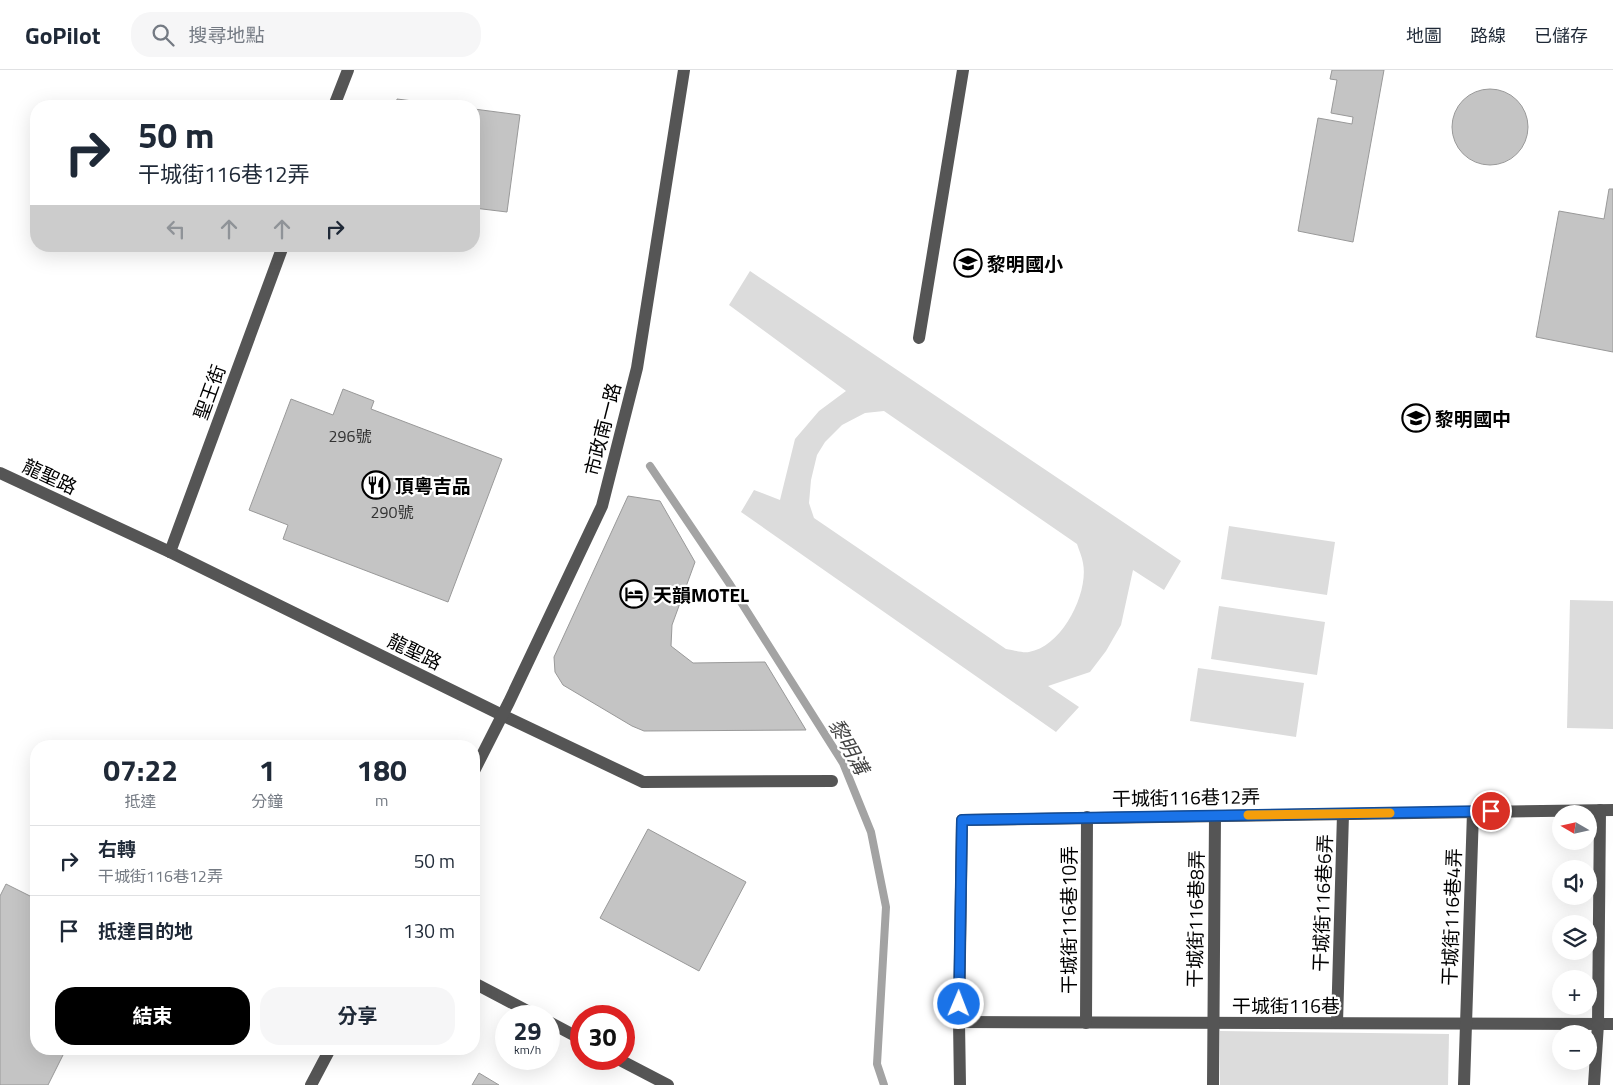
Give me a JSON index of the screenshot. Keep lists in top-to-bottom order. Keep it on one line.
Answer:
{"streets":{"street":["聖王街","市政南一路","龍聖路","干城街116巷12弄","干城街116巷6弄","干城街116巷4弄","干城街116巷8弄","干城街116巷10弄","干城街116巷"]},"crossings":[["聖王街","龍聖路"],["市政南一路","龍聖路"],["干城街116巷12弄","干城街116巷6弄"],["干城街116巷12弄","干城街116巷4弄"],["干城街116巷12弄","干城街116巷8弄"],["干城街116巷12弄","干城街116巷10弄"],["干城街116巷12弄","干城街116巷"],["干城街116巷6弄","干城街116巷"],["干城街116巷4弄","干城街116巷"],["干城街116巷8弄","干城街116巷"],["干城街116巷10弄","干城街116巷"]],"water":["黎明溝"],"places":{"school or university":["黎明國小","黎明國中"],"restaurant":["頂粵吉品"],"hotel":["天韻MOTEL"]},"house_numbers":["296號","290號"],"north":"left","page":{"header":"GoPilot","search":"搜尋地點","nav":["地圖","路線","已儲存"],"turn":["50 m","干城街116巷12弄"],"eta":["07:22","抵達","1","分鐘","180","m"],"map_buttons":["+","−"],"list":[{"name":"右轉","note":"干城街116巷12弄","value":"50 m"},{"name":"抵達目的地","value":"130 m"}],"buttons":["結束","分享"],"speed":"29 km/h","limit":"30"}}
